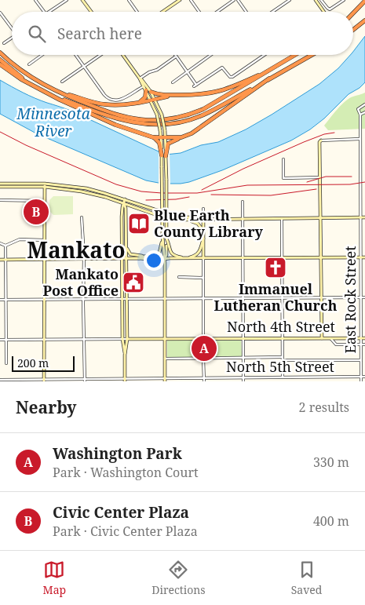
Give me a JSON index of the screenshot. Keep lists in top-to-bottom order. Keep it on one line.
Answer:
{"streets":{"main road":["North 4th Street"],"street":["East Rock Street","North 5th Street"]},"crossings":[["East Rock Street","North 4th Street"],["East Rock Street","North 5th Street"]],"districts":["Mankato"],"water":["Minnesota River"],"places":{"library":["Blue Earth County Library"],"church":["Immanuel Lutheran Church"],"public building":["Mankato Post Office"]},"scale_bar":"200 m","page":{"search":"Search here","pins":["B","A"],"scale":"200 m","heading":["Nearby","2 results"],"list":[{"mark":"A","name":"Washington Park","note":"Park · Washington Court","value":"330 m"},{"mark":"B","name":"Civic Center Plaza","note":"Park · Civic Center Plaza","value":"400 m"}],"nav":["Map","Directions","Saved"]}}
